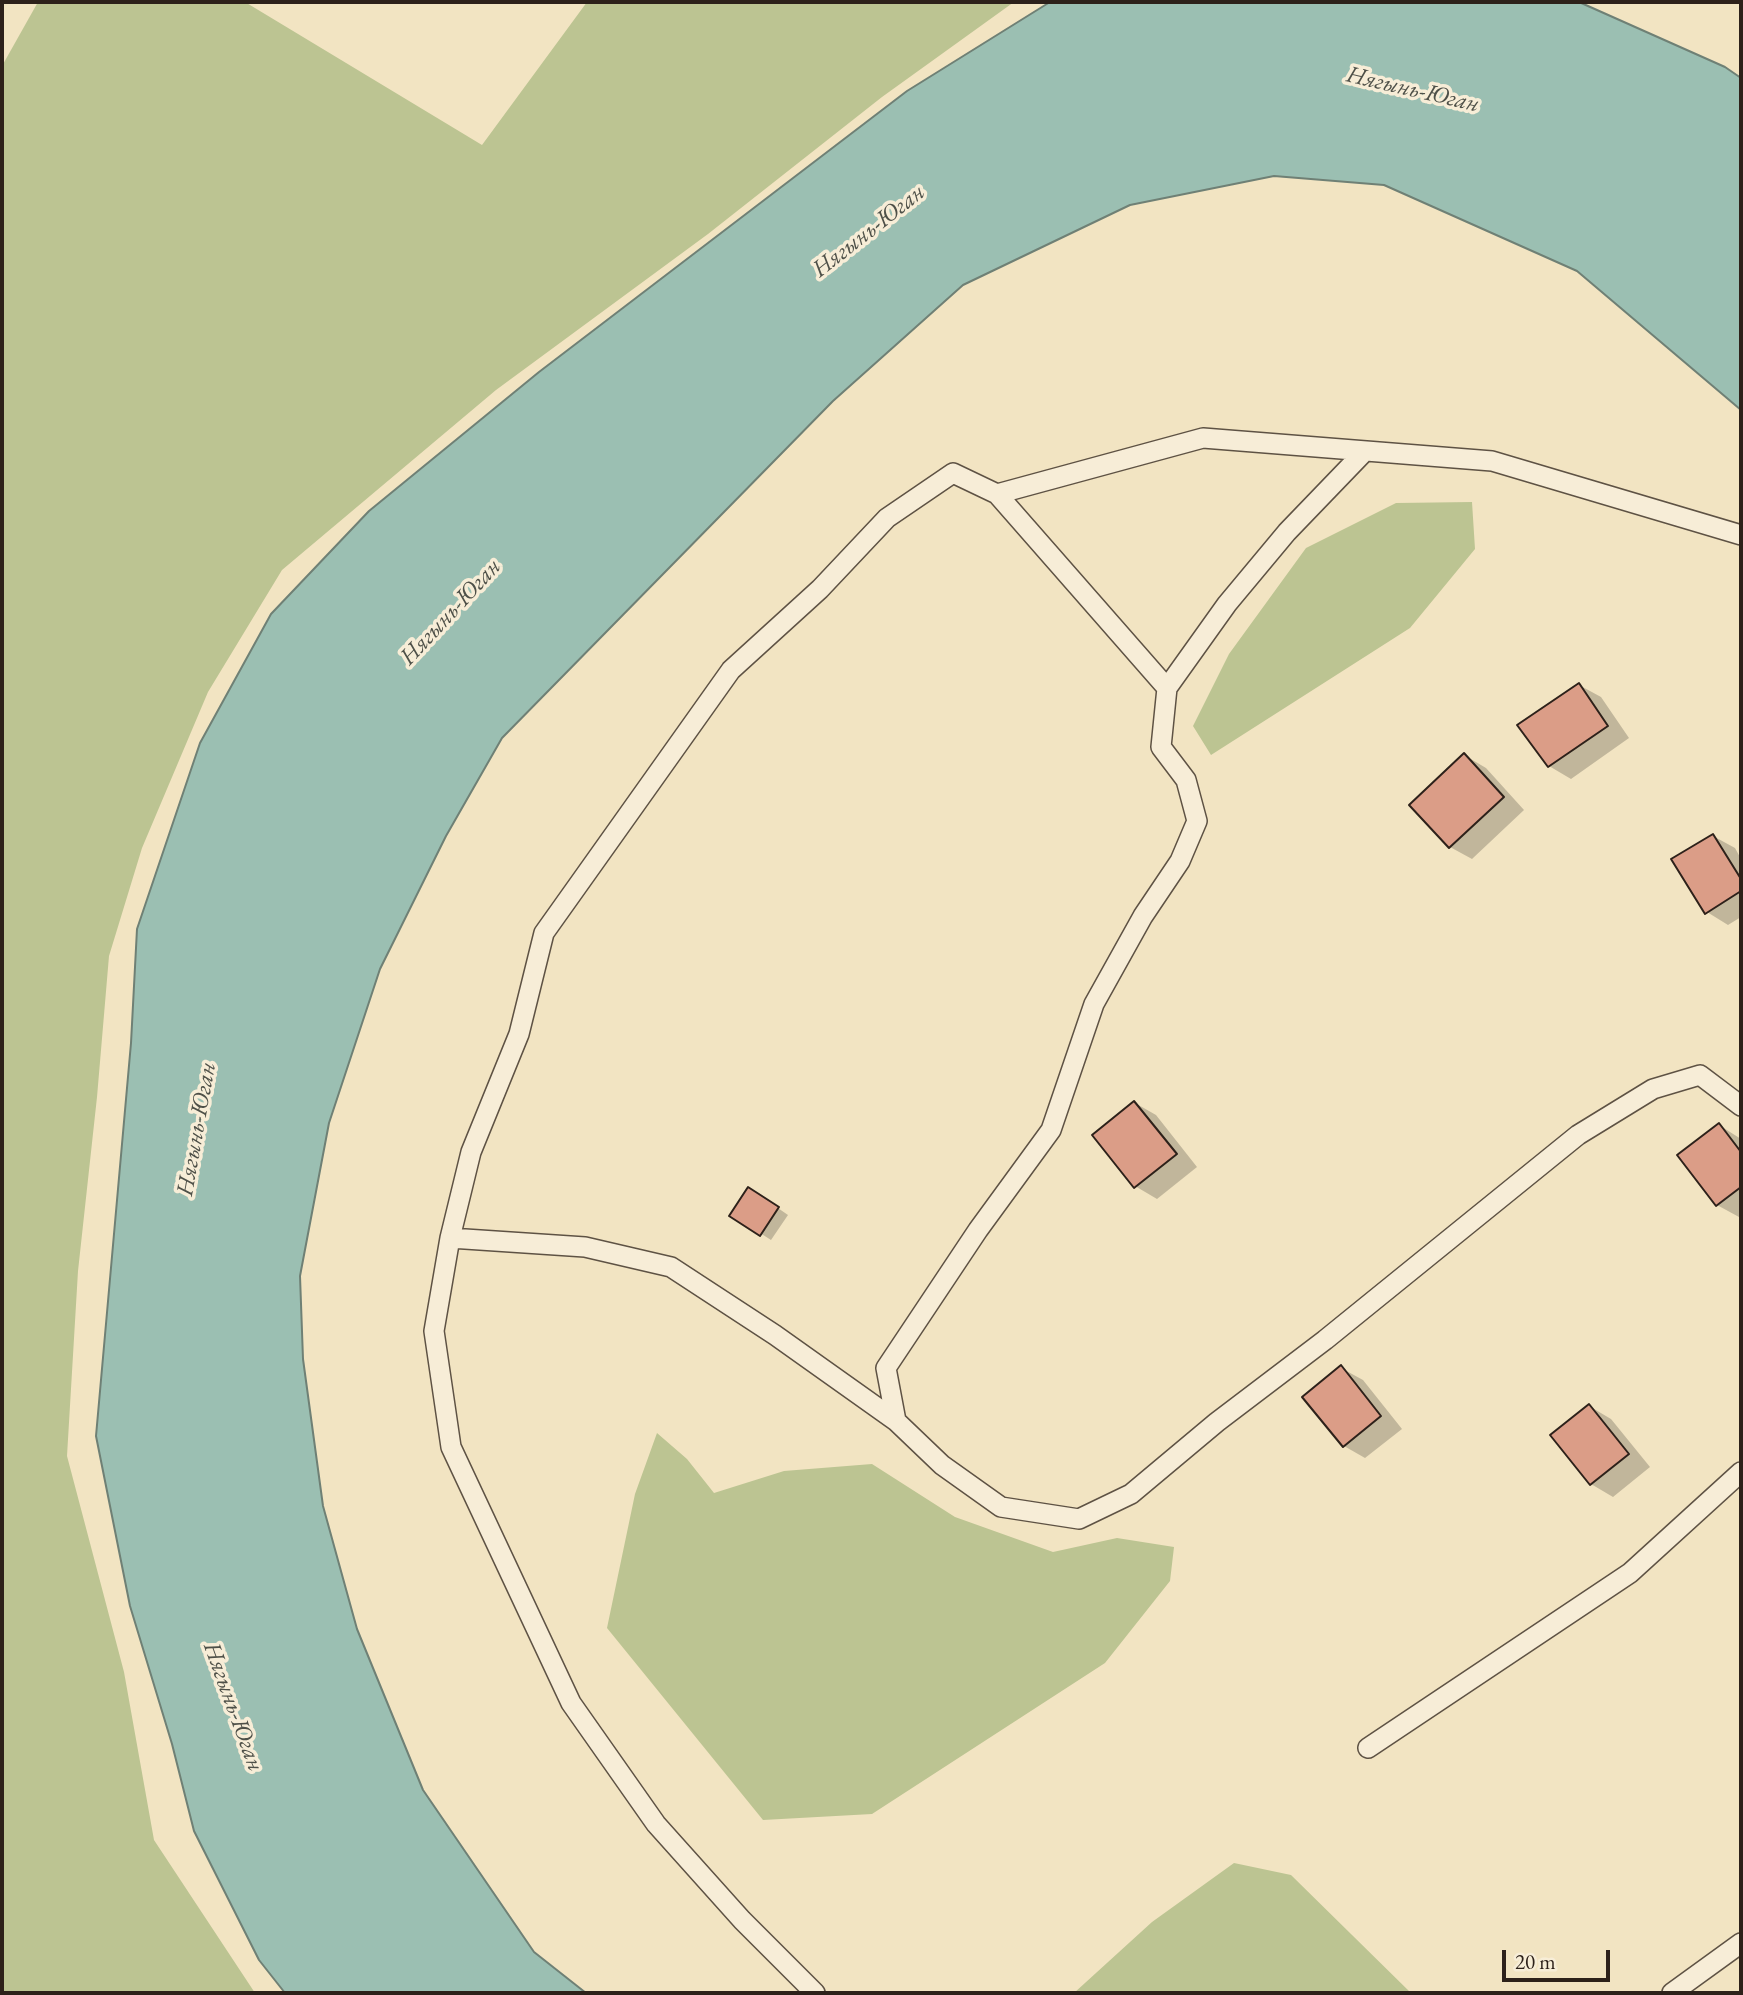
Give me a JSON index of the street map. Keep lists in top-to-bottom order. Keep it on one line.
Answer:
{"water":["Нягынь-Юган"],"scale_bar":"20 m"}
